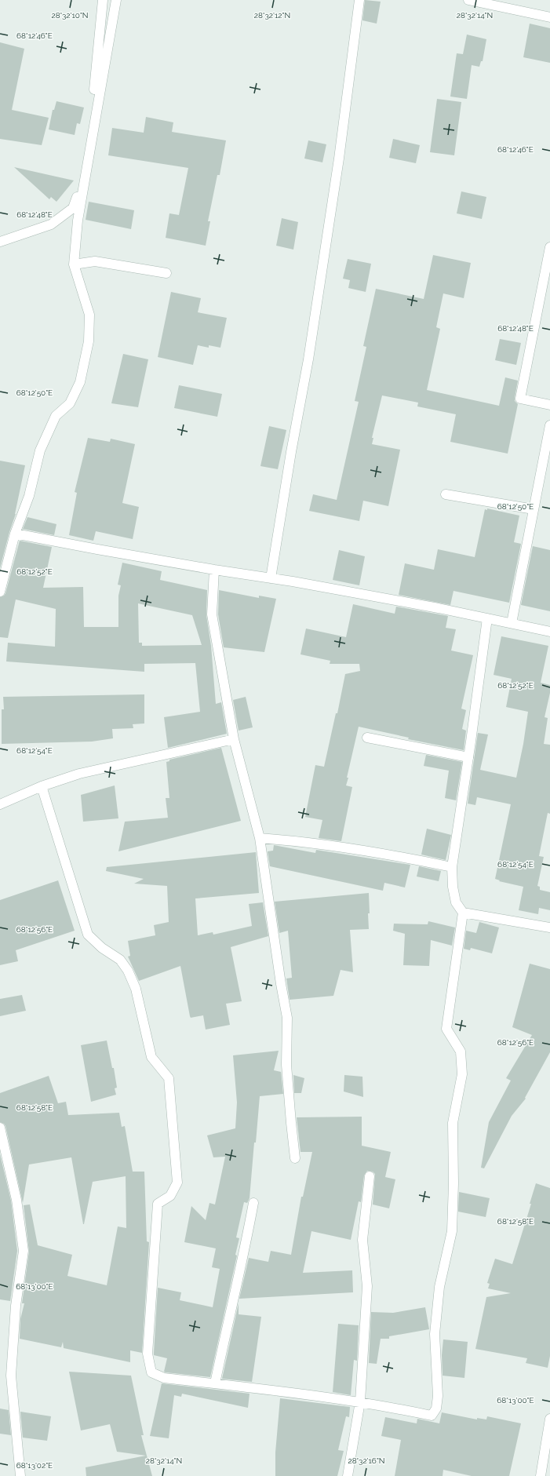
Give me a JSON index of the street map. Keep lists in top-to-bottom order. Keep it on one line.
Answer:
{"coordinates":["28°32'10\"N","28°32'12\"N","28°32'14\"N","68°12'46\"E","68°12'48\"E","68°12'50\"E","68°12'52\"E","68°12'54\"E","68°12'56\"E","68°12'58\"E","68°13'00\"E","28°32'16\"N","68°13'02\"E"]}
